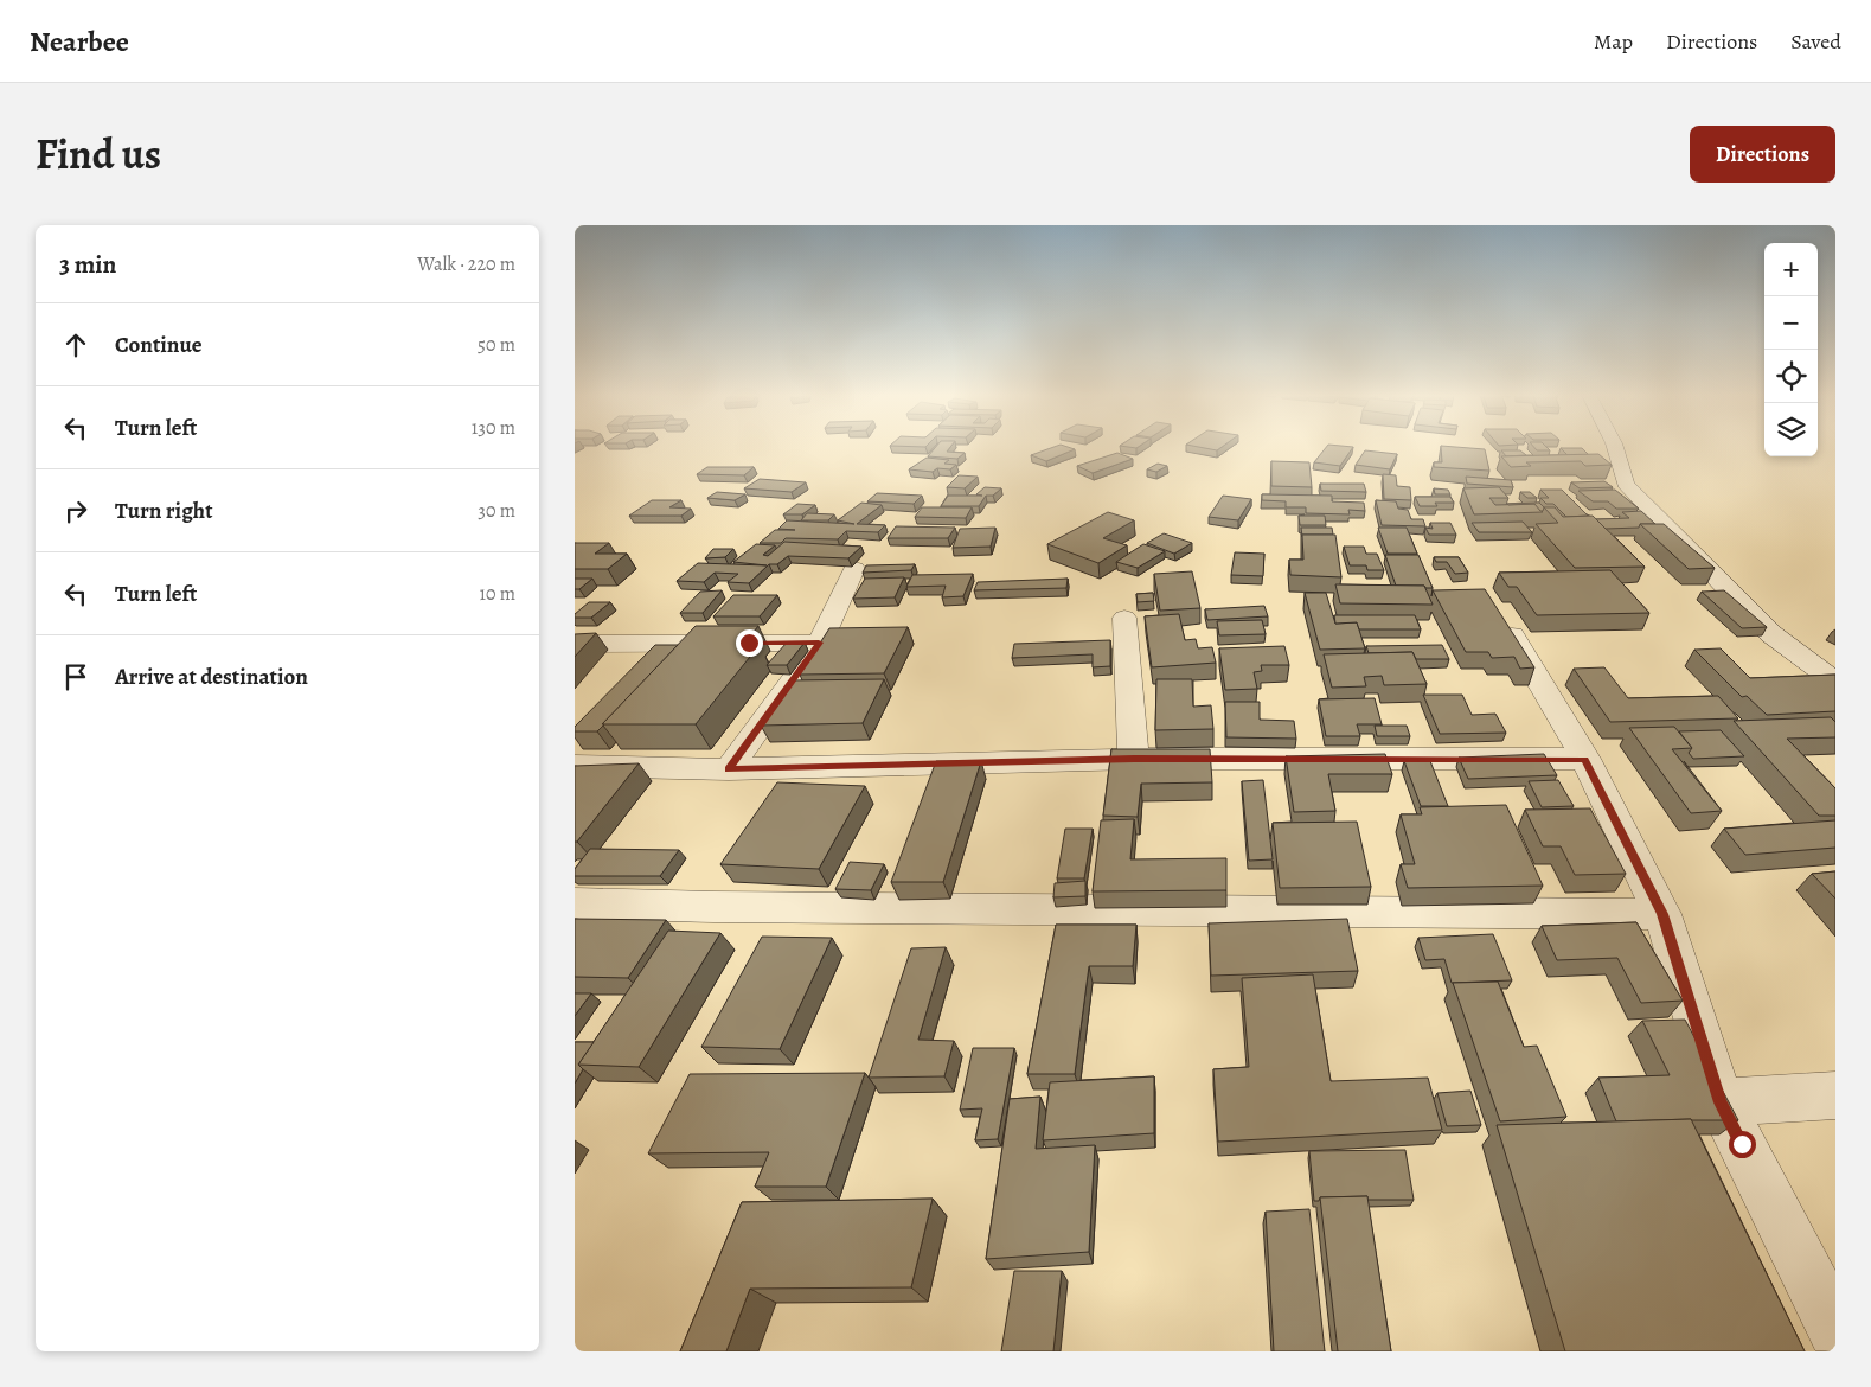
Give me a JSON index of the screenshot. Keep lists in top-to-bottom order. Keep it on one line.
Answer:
{"page":{"header":"Nearbee","nav":["Map","Directions","Saved"],"title":"Find us","buttons":"Directions","heading":["3 min","Walk · 220 m"],"map_buttons":["+","−"],"list":[["Continue","50 m"],["Turn left","130 m"],["Turn right","30 m"],["Turn left","10 m"],"Arrive at destination"]}}
